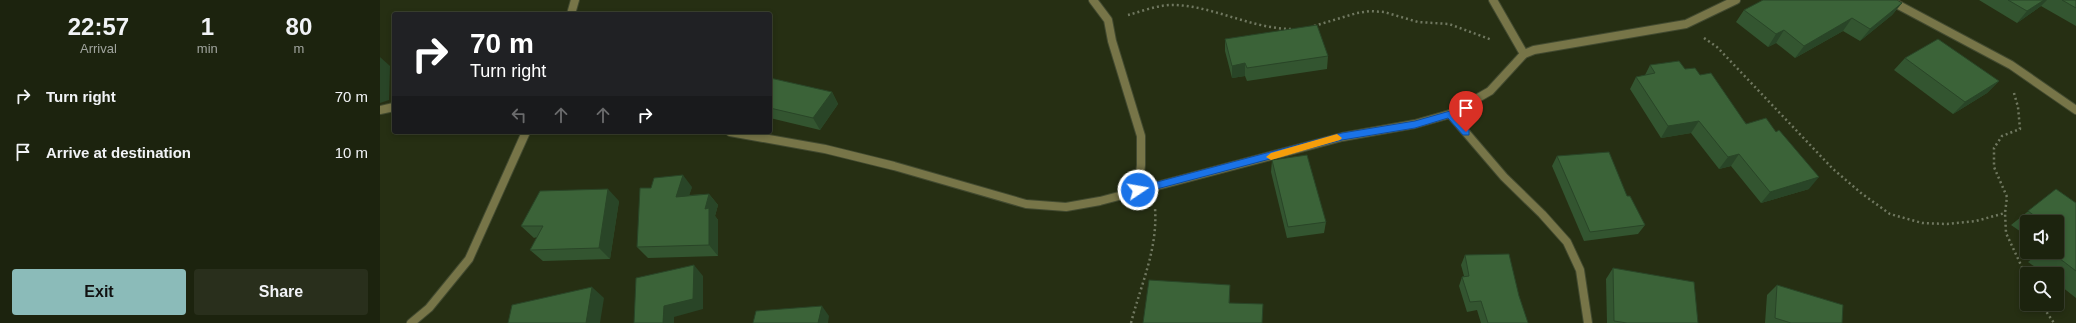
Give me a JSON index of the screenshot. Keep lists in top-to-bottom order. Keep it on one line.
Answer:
{"page":{"eta":["22:57","Arrival","1","min","80","m"],"turn":["70 m","Turn right"],"list":[{"name":"Turn right","value":"70 m"},{"name":"Arrive at destination","value":"10 m"}],"buttons":["Exit","Share"]}}
